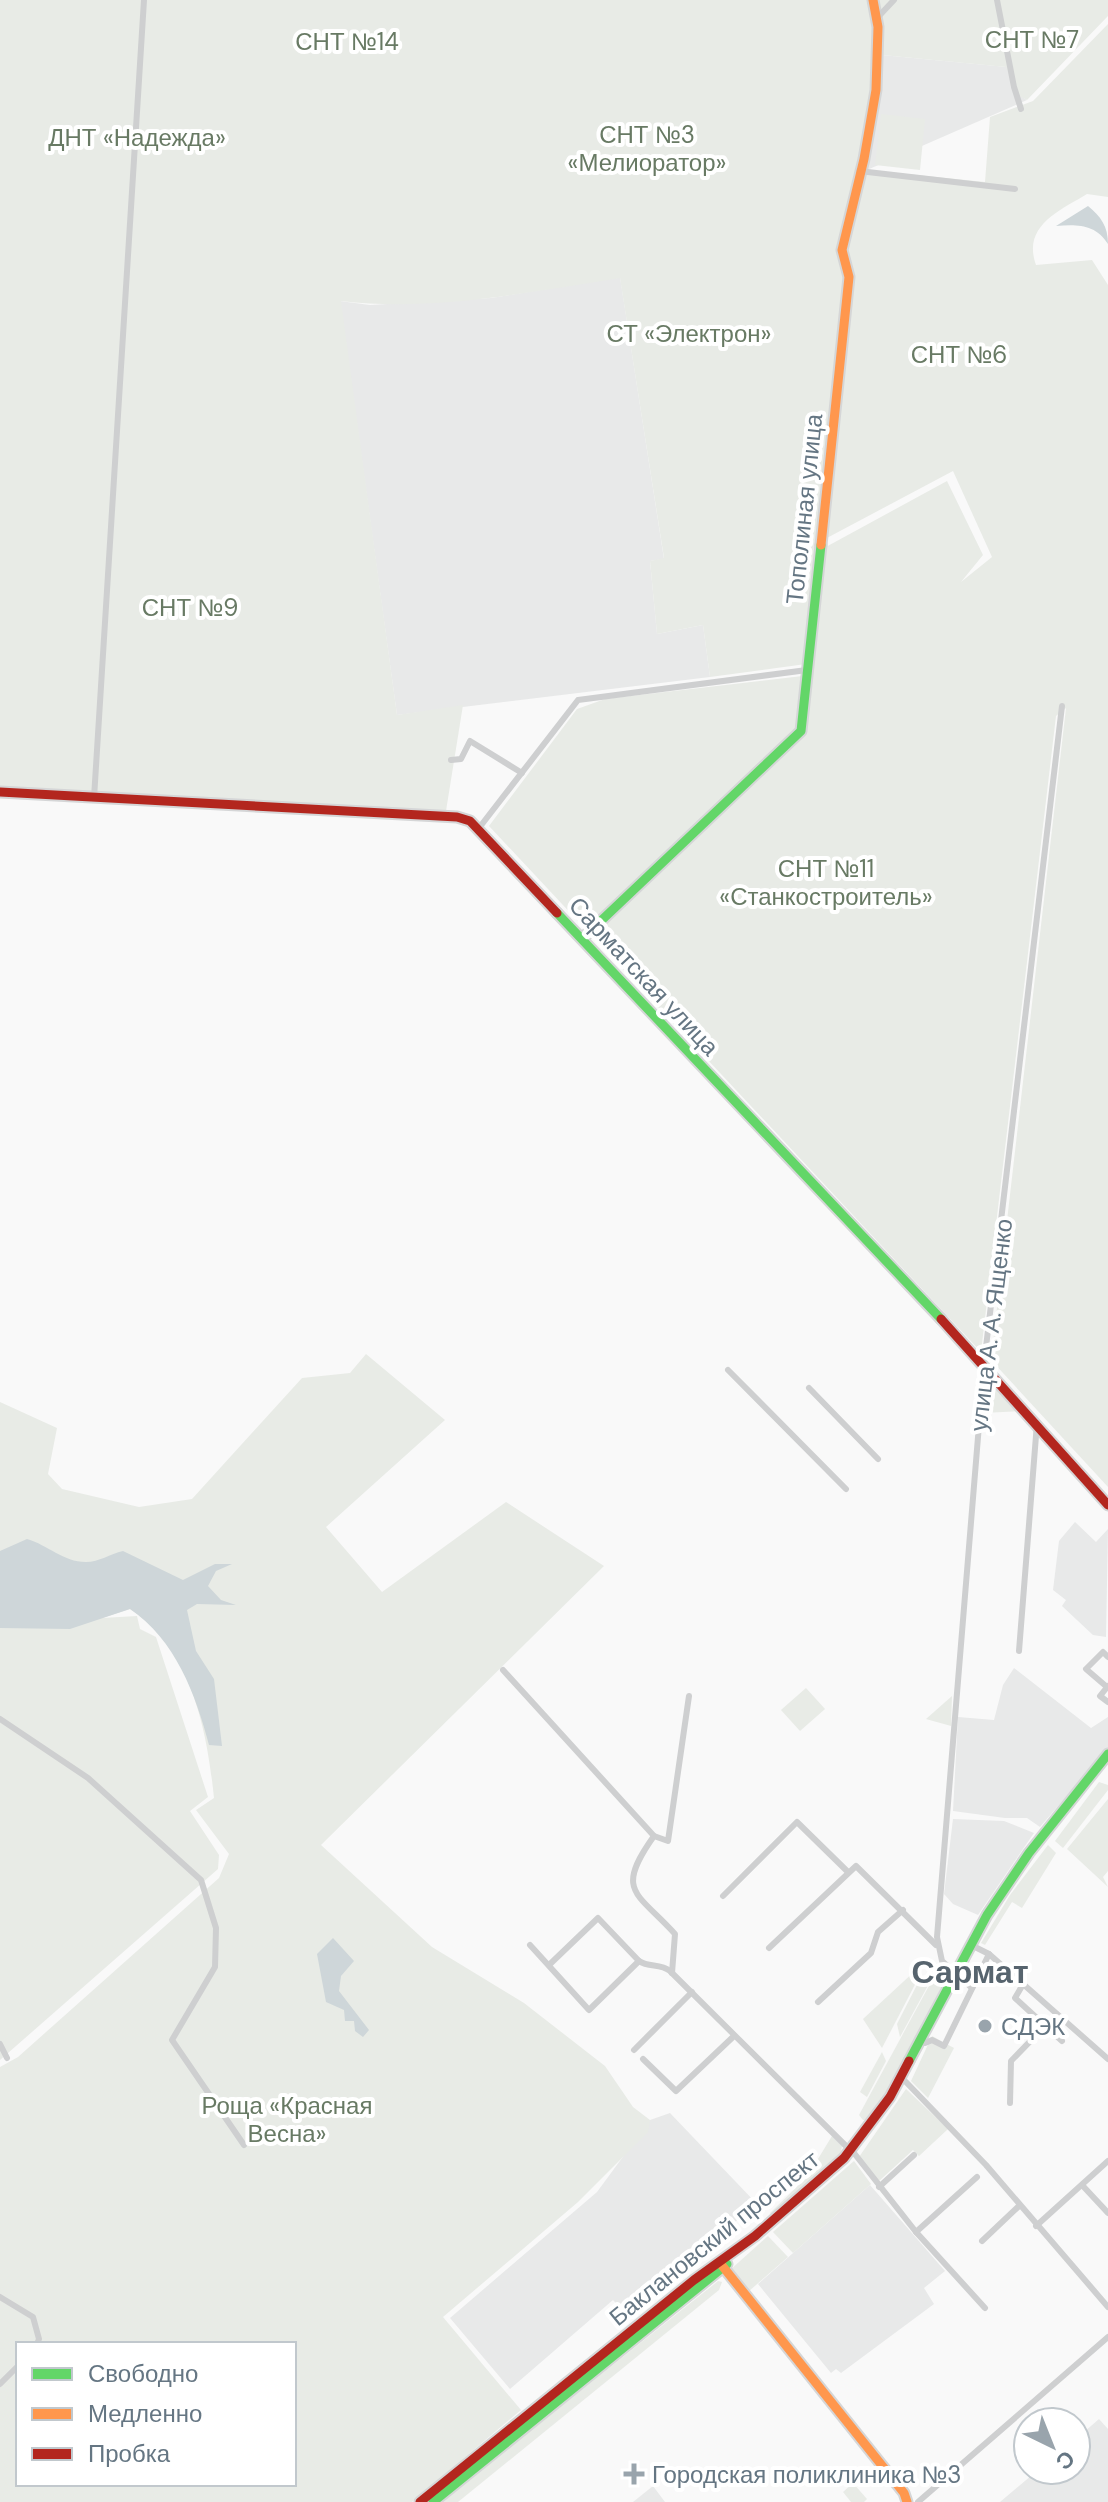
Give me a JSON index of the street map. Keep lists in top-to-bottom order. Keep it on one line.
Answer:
{"streets":{"main road":["Тополиная улица","Сарматская улица","Баклановский проспект"],"street":["улица А. А. Ященко"]},"crossings":[["Сарматская улица","улица А. А. Ященко"]],"districts":["Сармат"],"parks":["СНТ №7","СНТ №14","СНТ №3 «Мелиоратор»","ДНТ «Надежда»","СТ «Электрон»","СНТ №6","СНТ №9","СНТ №11 «Станкостроитель»","Роща «Красная Весна»"],"places":{"other":["СДЭК"],"health":["Городская поликлиника №3"]},"legend":["Свободно","Медленно","Пробка"],"north":"bottom right"}
